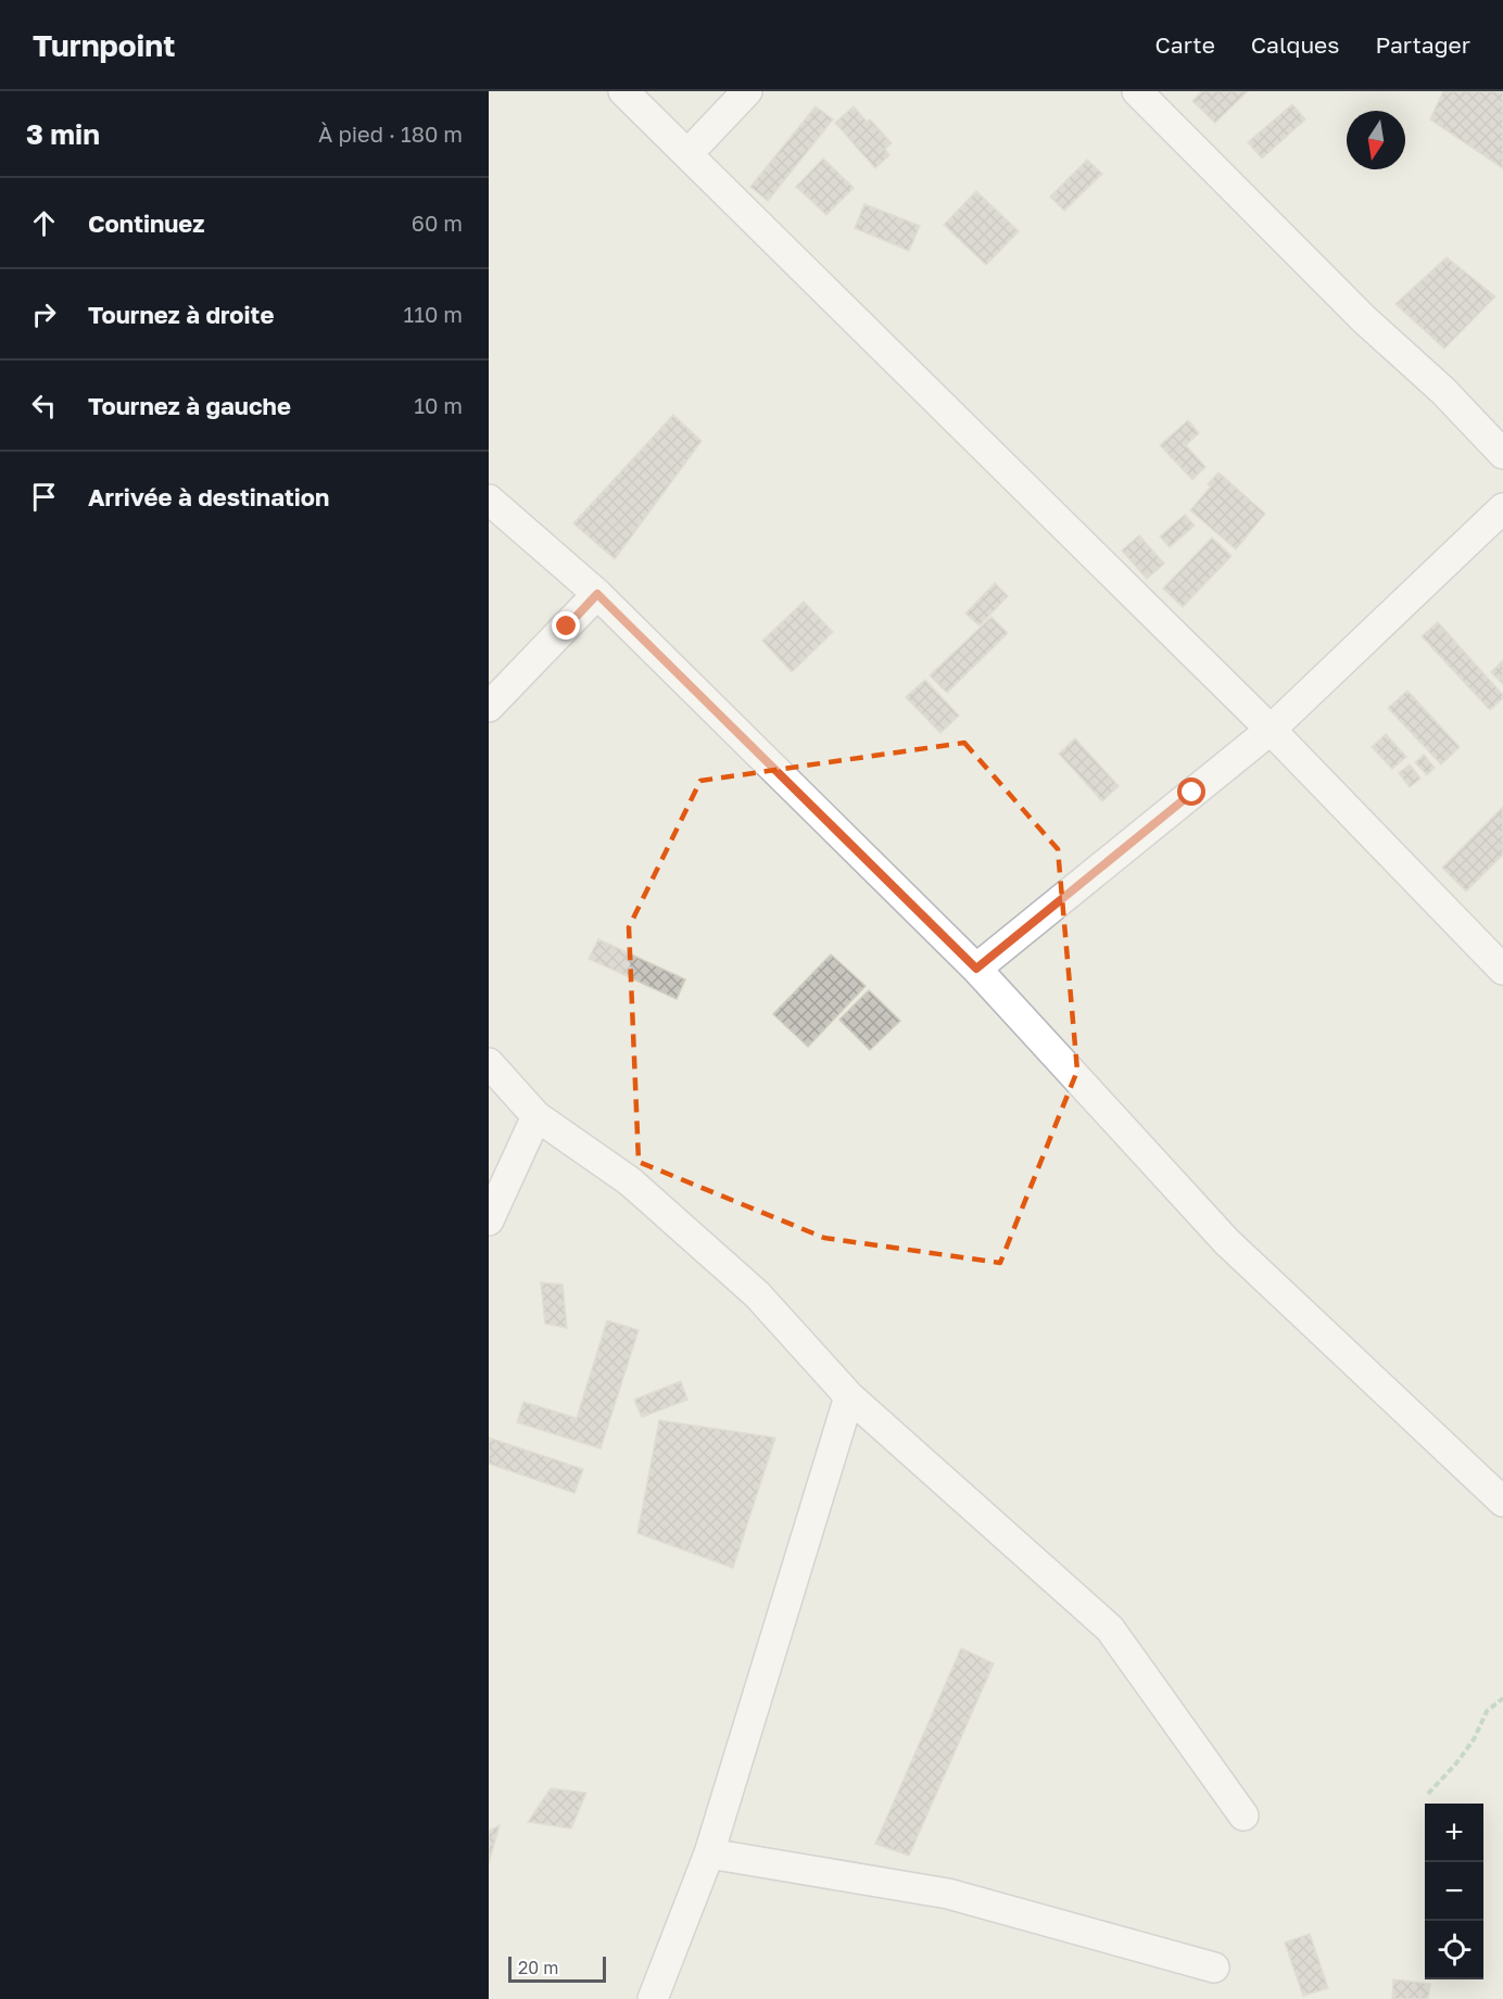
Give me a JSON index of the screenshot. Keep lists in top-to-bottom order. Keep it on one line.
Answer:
{"scale_bar":"20 m","north":"bottom","page":{"header":"Turnpoint","nav":["Carte","Calques","Partager"],"heading":["3 min","À pied · 180 m"],"list":[["Continuez","60 m"],["Tournez à droite","110 m"],["Tournez à gauche","10 m"],"Arrivée à destination"],"map_buttons":["+","−"],"scale":"20 m"}}
